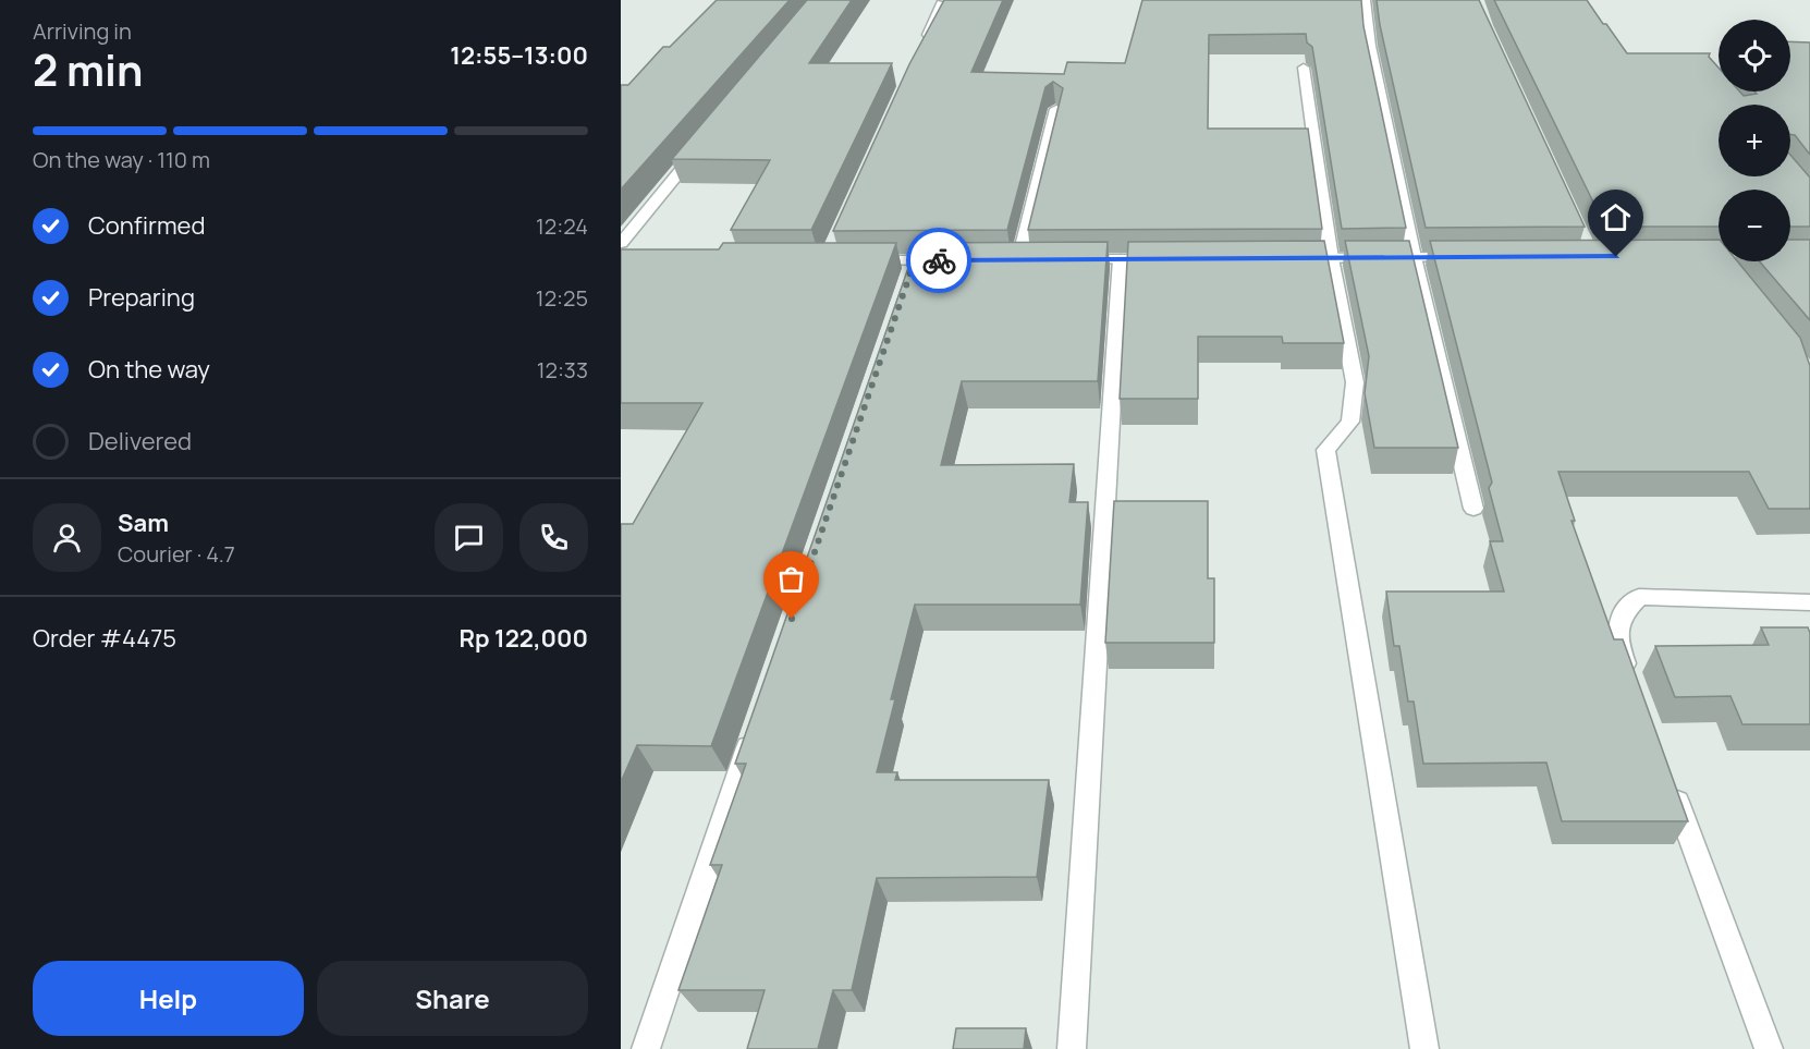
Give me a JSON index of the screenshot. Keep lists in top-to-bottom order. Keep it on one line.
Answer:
{"page":{"heading":["2 min","Arriving in","12:55–13:00"],"panel":["Sam","Courier · 4.7","Order #4475","Rp 122,000"],"map_buttons":["+","−"],"bar":"On the way · 110 m","list":[["Confirmed","12:24"],["Preparing","12:25"],["On the way","12:33"],"Delivered"],"buttons":["Help","Share"]}}
